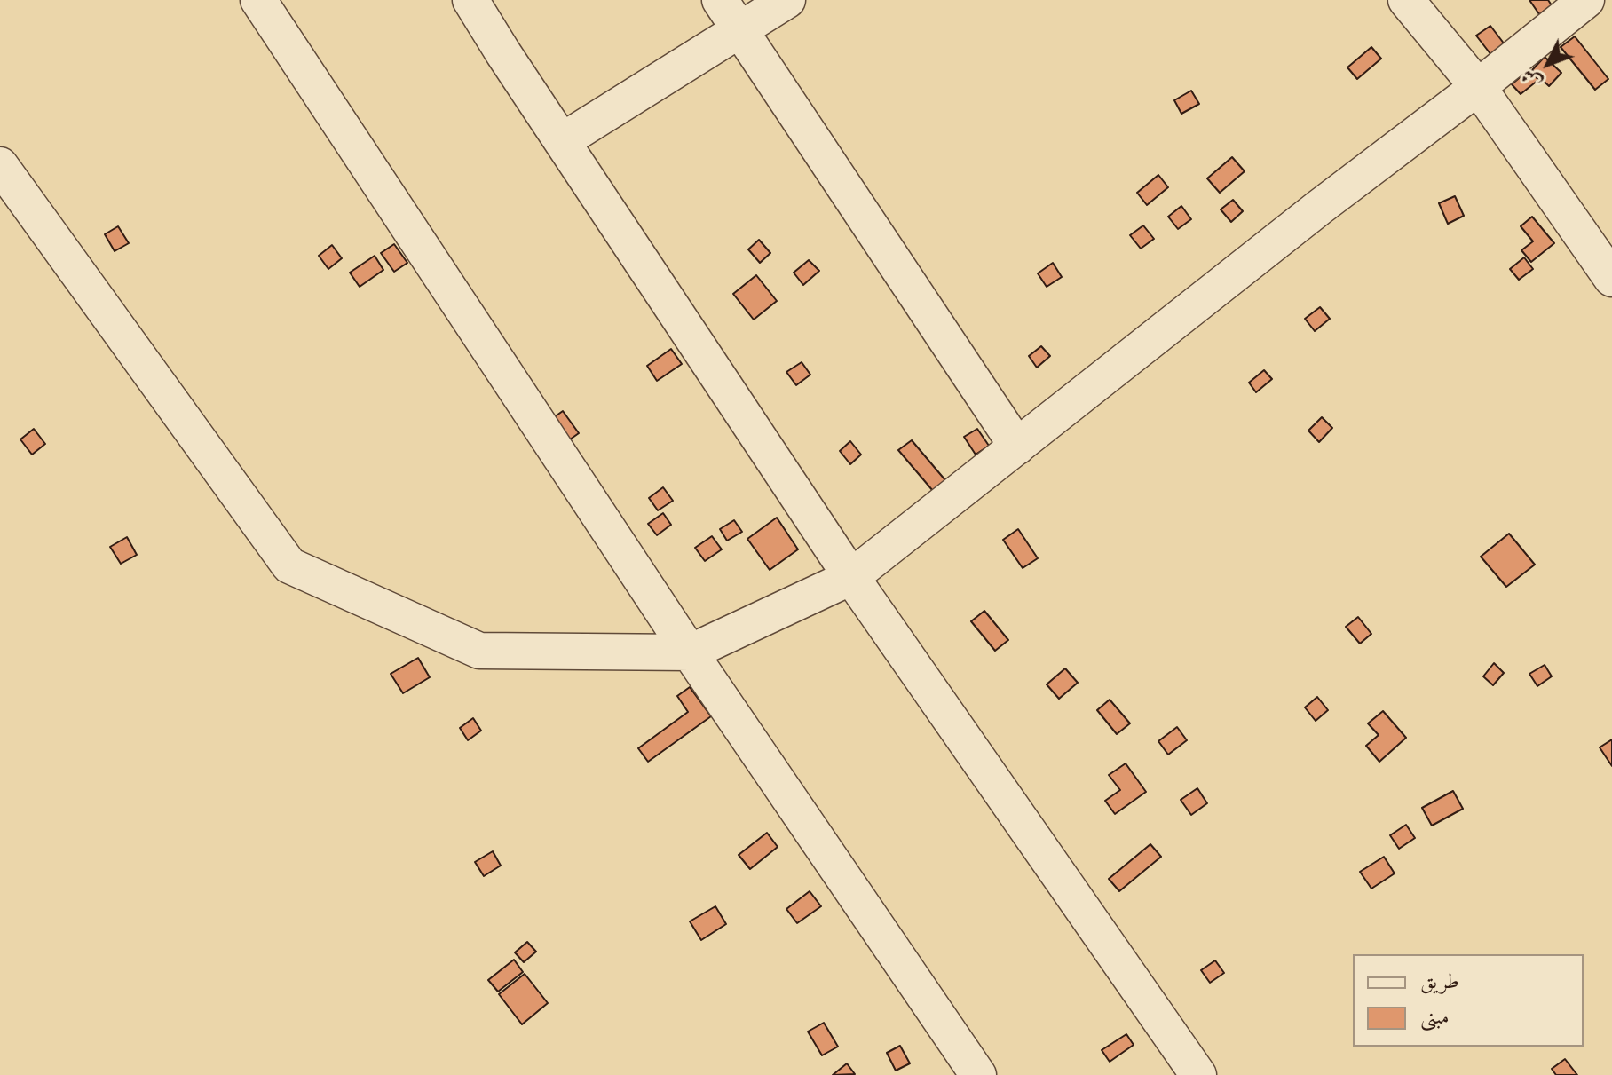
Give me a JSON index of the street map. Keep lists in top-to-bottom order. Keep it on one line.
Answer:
{"legend":["طريق","مبنى"],"north":"bottom left"}
